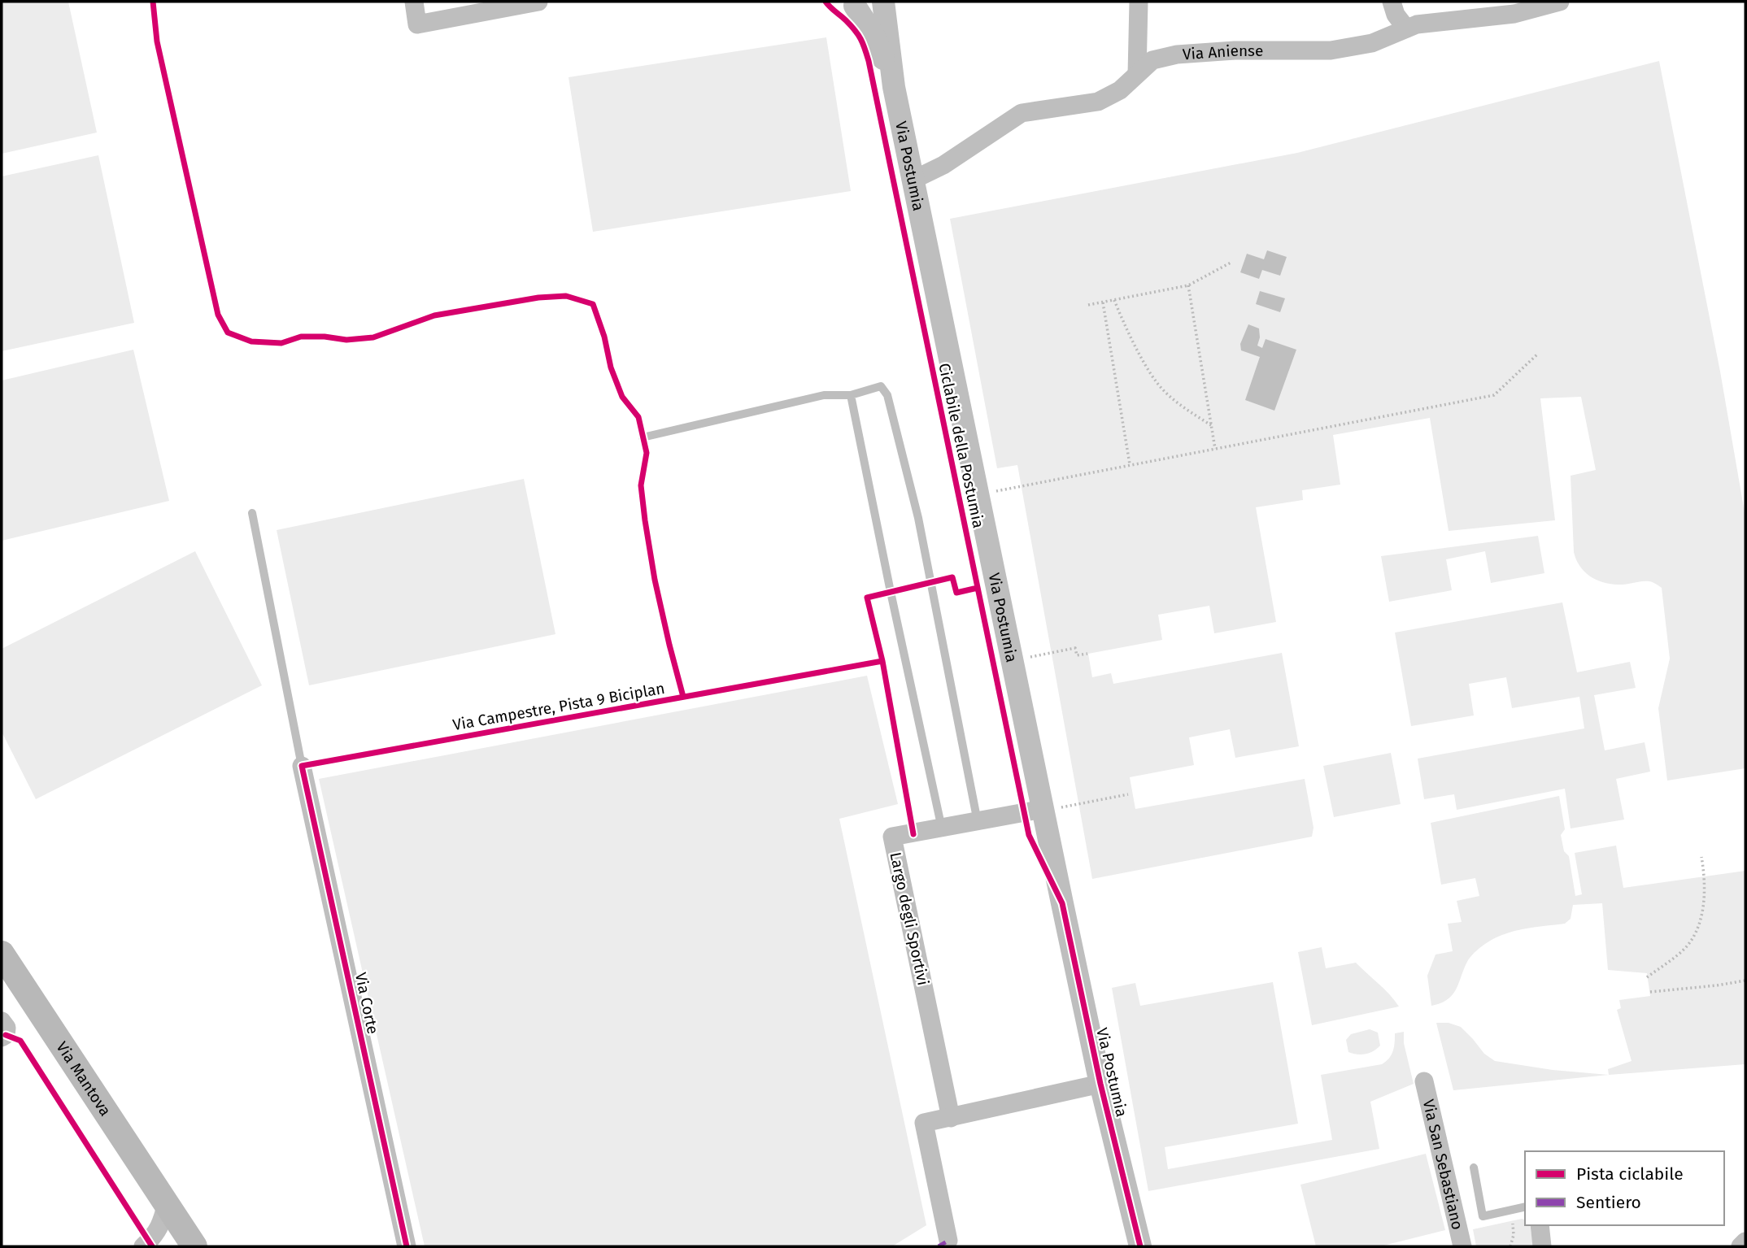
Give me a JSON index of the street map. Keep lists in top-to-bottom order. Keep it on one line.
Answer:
{"streets":{"main road":["Via Mantova"],"street":["Via Aniense","Via Postumia","Largo degli Sportivi","Via Corte","Via San Sebastiano"],"cycle path":["Ciclabile della Postumia","Via Campestre, Pista 9 Biciplan"]},"crossings":[["Via Aniense","Via Postumia"],["Via Postumia","Largo degli Sportivi"]],"legend":["Pista ciclabile","Sentiero"]}
